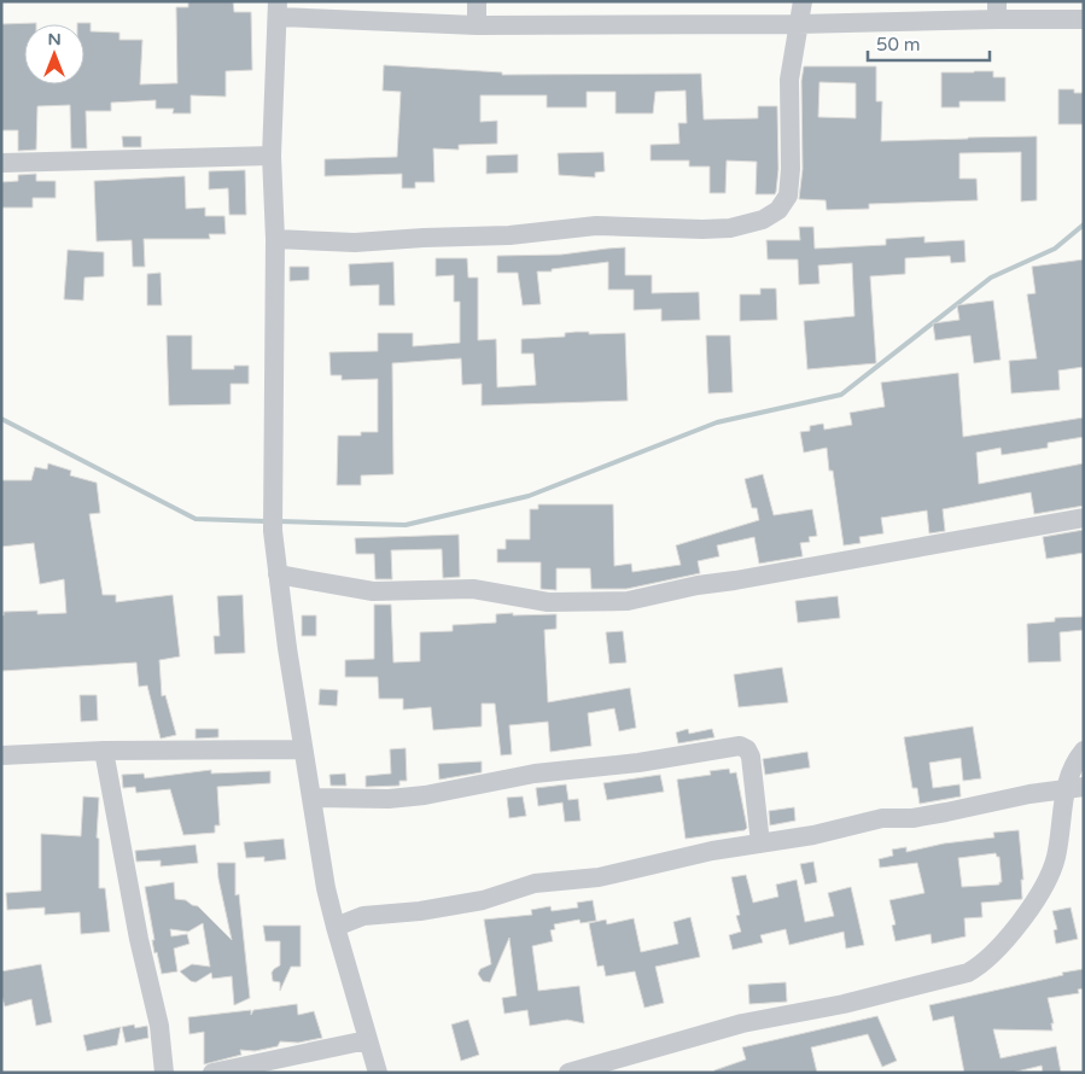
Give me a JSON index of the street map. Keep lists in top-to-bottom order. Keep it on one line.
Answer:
{"scale_bar":"50 m","north":"top"}
